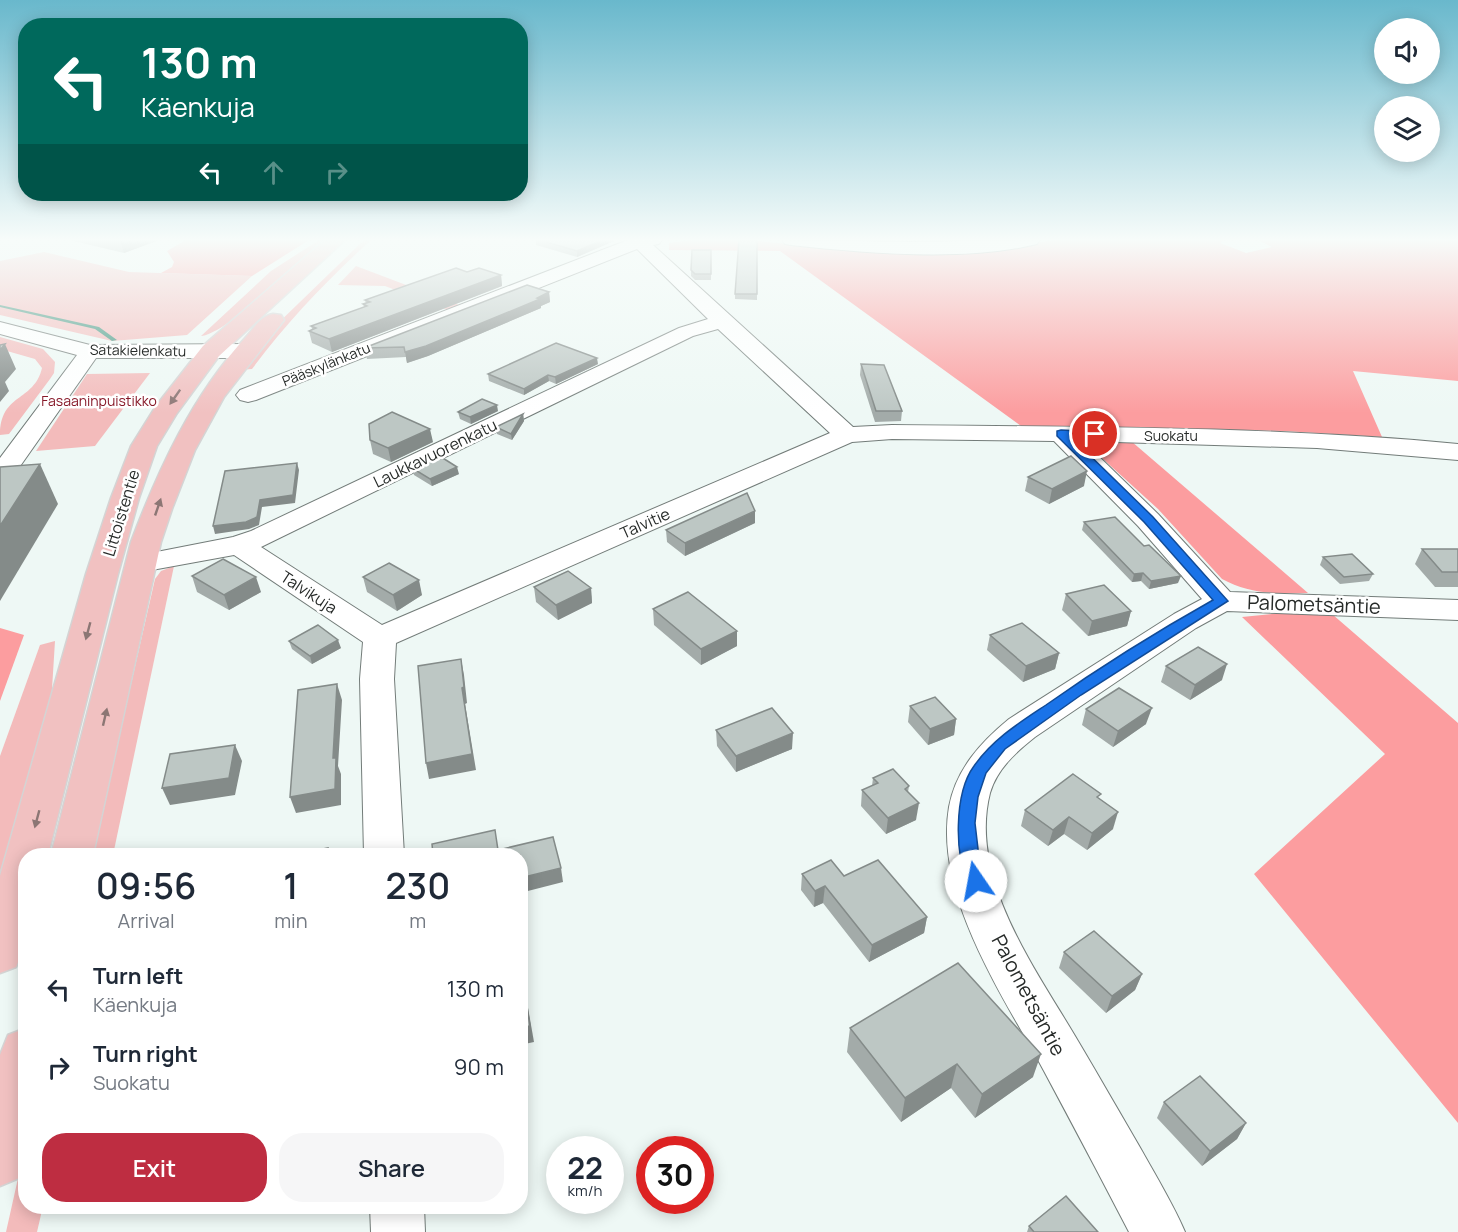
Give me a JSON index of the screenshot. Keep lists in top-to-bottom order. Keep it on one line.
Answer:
{"streets":{"main road":["Littoistentie"],"street":["Satakielenkatu","Pääskylänkatu","Suokatu","Laukkavuorenkatu","Talvitie","Talvikuja","Palometsäntie"]},"crossings":[["Satakielenkatu","Littoistentie"],["Suokatu","Talvitie"],["Laukkavuorenkatu","Littoistentie"],["Laukkavuorenkatu","Talvikuja"],["Talvitie","Talvikuja"]],"parks":["Fasaaninpuistikko"],"page":{"turn":["130 m","Käenkuja"],"eta":["09:56","Arrival","1","min","230","m"],"list":[{"name":"Turn left","note":"Käenkuja","value":"130 m"},{"name":"Turn right","note":"Suokatu","value":"90 m"}],"buttons":["Exit","Share"],"speed":"22 km/h","limit":"30"}}
